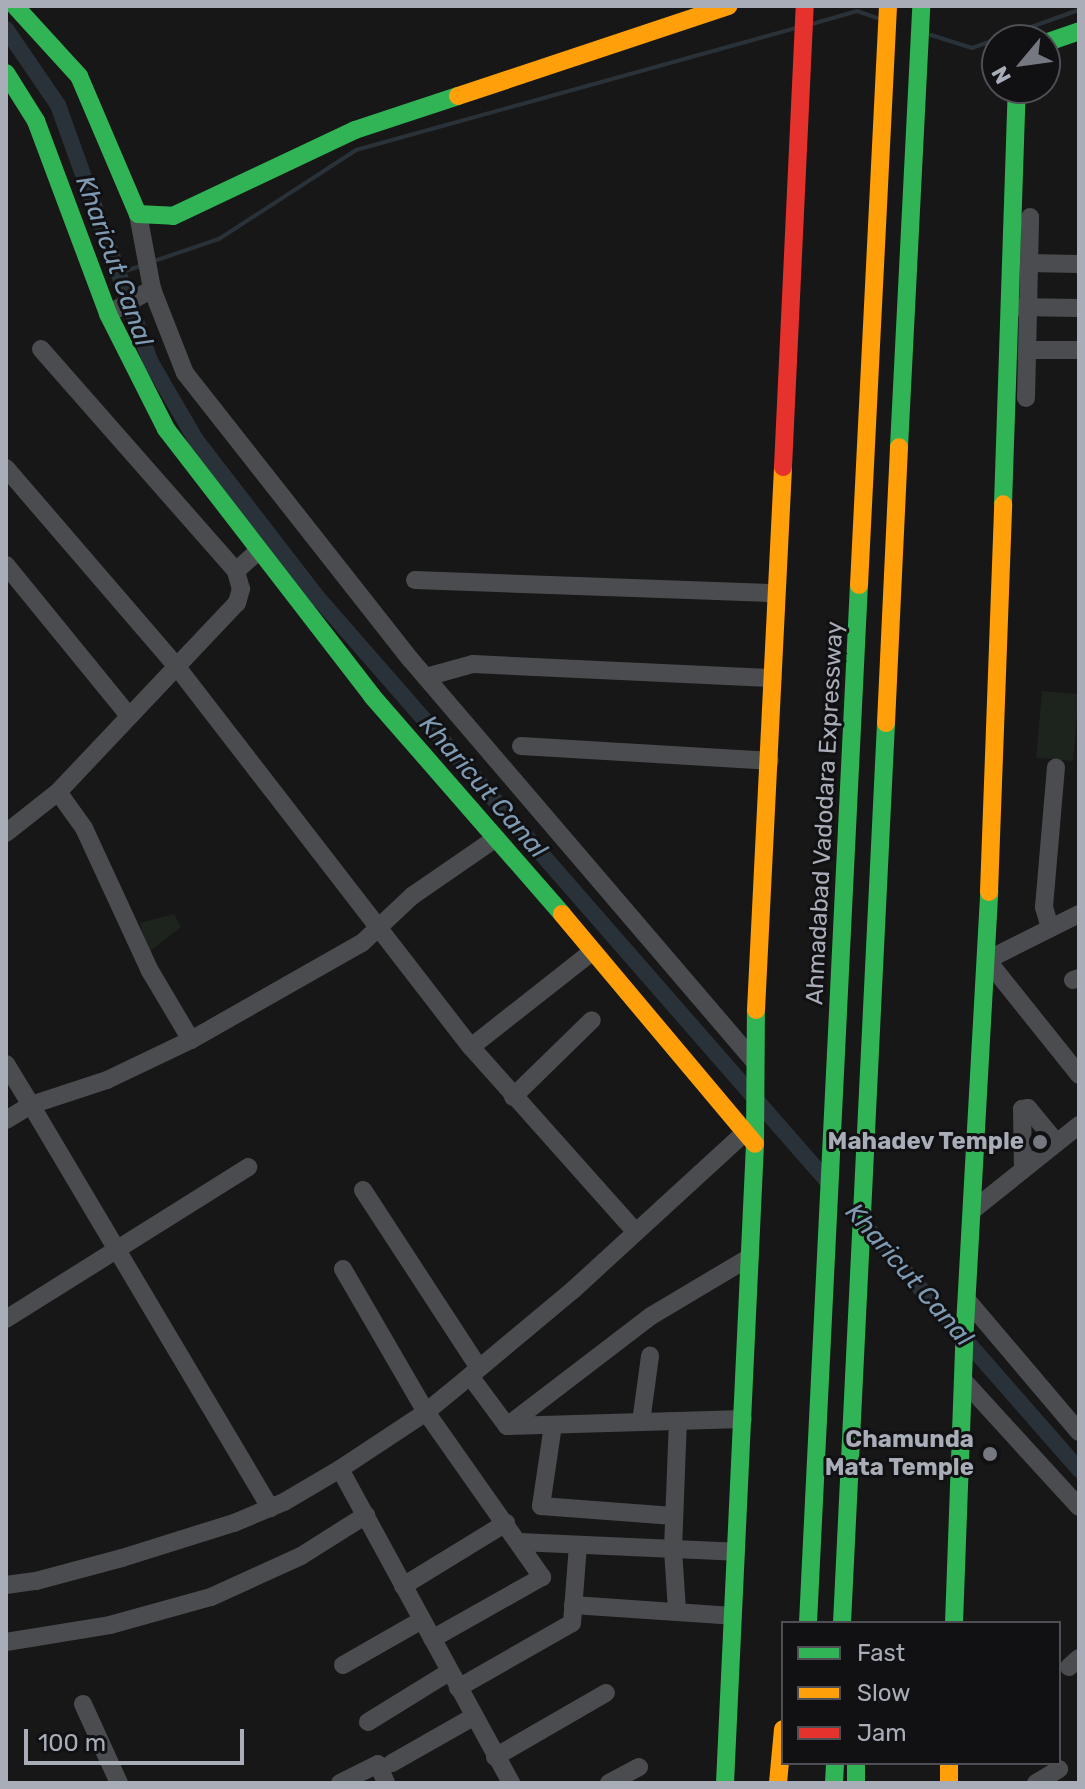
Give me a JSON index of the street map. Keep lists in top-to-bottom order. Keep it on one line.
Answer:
{"streets":{"main road":["Ahmadabad Vadodara Expressway"]},"water":["Kharicut Canal"],"places":["Mahadev Temple","Chamunda Mata Temple"],"legend":["Fast","Slow","Jam"],"scale_bar":"100 m","north":"bottom left"}
